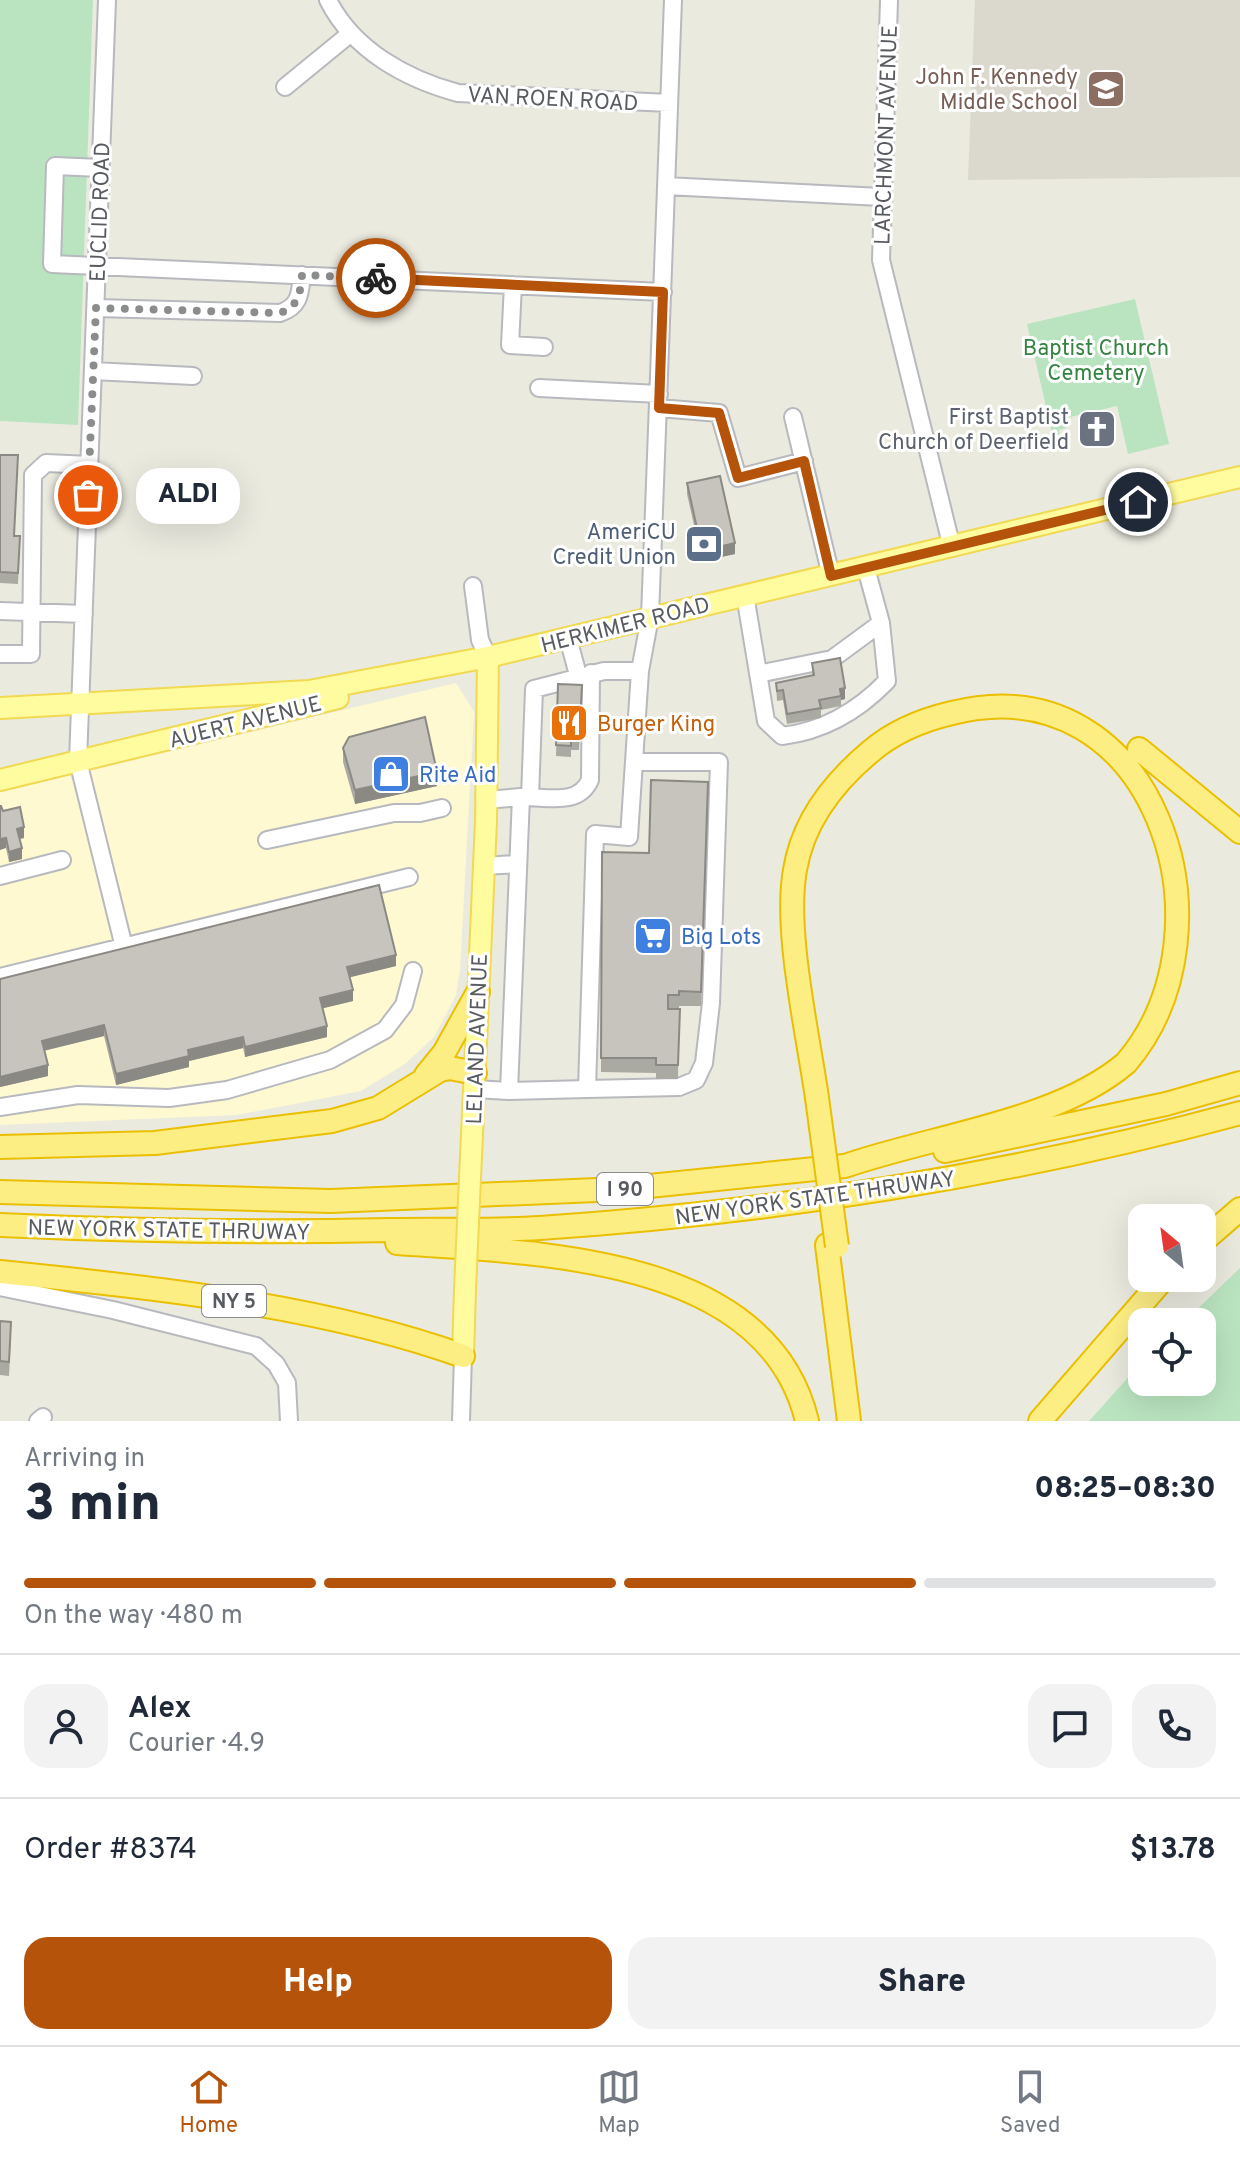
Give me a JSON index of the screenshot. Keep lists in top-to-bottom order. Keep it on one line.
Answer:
{"streets":{"highway":["I 90","NEW YORK STATE THRUWAY","NY 5"],"main road":["HERKIMER ROAD","AUERT AVENUE","LELAND AVENUE"],"street":["VAN ROEN ROAD","LARCHMONT AVENUE","EUCLID ROAD"]},"crossings":[["LARCHMONT AVENUE","HERKIMER ROAD"],["EUCLID ROAD","HERKIMER ROAD"],["EUCLID ROAD","AUERT AVENUE"],["HERKIMER ROAD","AUERT AVENUE"],["HERKIMER ROAD","LELAND AVENUE"],["AUERT AVENUE","LELAND AVENUE"],["LELAND AVENUE","NY 5"]],"parks":["Baptist Church Cemetery"],"places":{"school or university":["John F. Kennedy Middle School"],"church":["First Baptist Church of Deerfield"],"other":["ALDI"],"bank":["AmeriCU Credit Union"],"restaurant":["Burger King"],"shop":["Rite Aid"],"supermarket":["Big Lots"]},"north":"top left","page":{"bubble":"ALDI","heading":["3 min","Arriving in","08:25–08:30"],"panel":["Alex","Courier · 4.9","Order #8374","$13.78"],"bar":"On the way · 480 m","buttons":["Help","Share"],"tabs":["Home","Map","Saved"]}}
